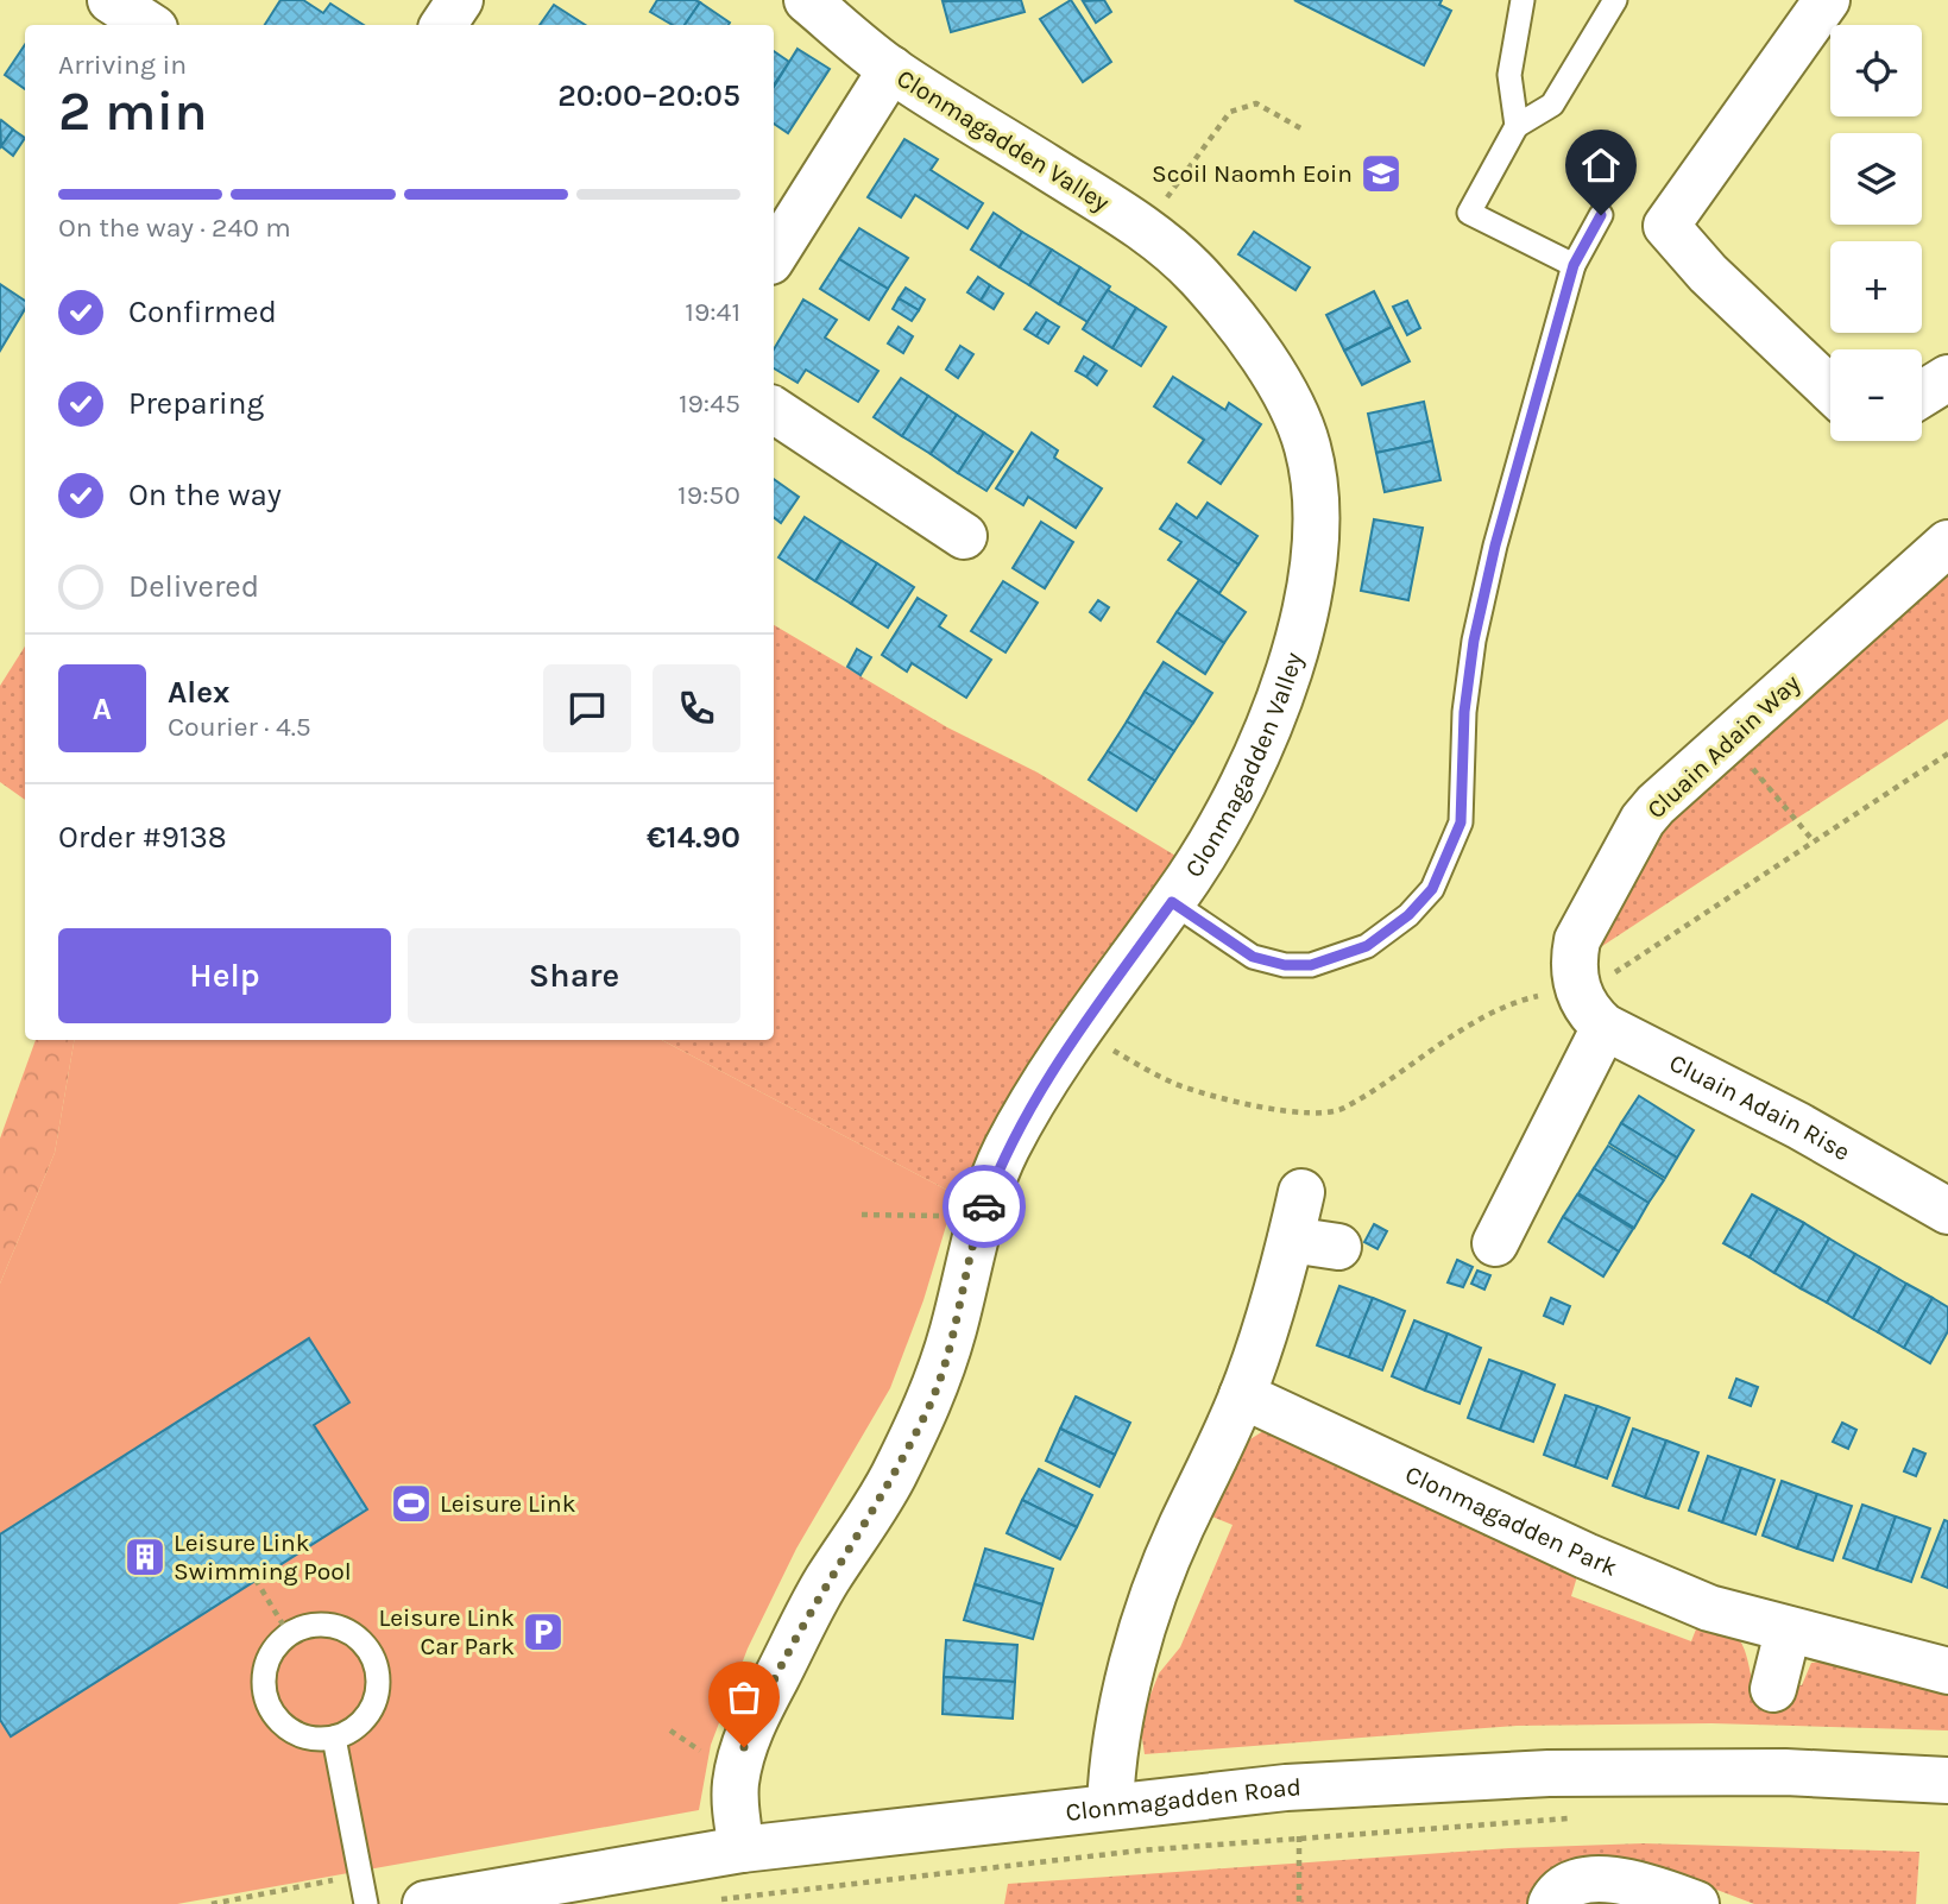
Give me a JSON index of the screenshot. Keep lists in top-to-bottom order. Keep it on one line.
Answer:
{"streets":{"street":["Clonmagadden Valley","Cluain Adain Way","Cluain Adain Rise","Clonmagadden Park","Clonmagadden Road"]},"crossings":[["Clonmagadden Valley","Clonmagadden Road"],["Cluain Adain Way","Cluain Adain Rise"]],"places":{"school or university":["Scoil Naomh Eoin"],"sports":["Leisure Link"],"building":["Leisure Link Swimming Pool"],"parking":["Leisure Link Car Park"]},"page":{"map_buttons":["+","−"],"heading":["2 min","Arriving in","20:00–20:05"],"panel":["Alex","Courier · 4.5","Order #9138","€14.90"],"bar":"On the way · 240 m","list":[["Confirmed","19:41"],["Preparing","19:45"],["On the way","19:50"],"Delivered"],"round":"A","buttons":["Help","Share"]}}
